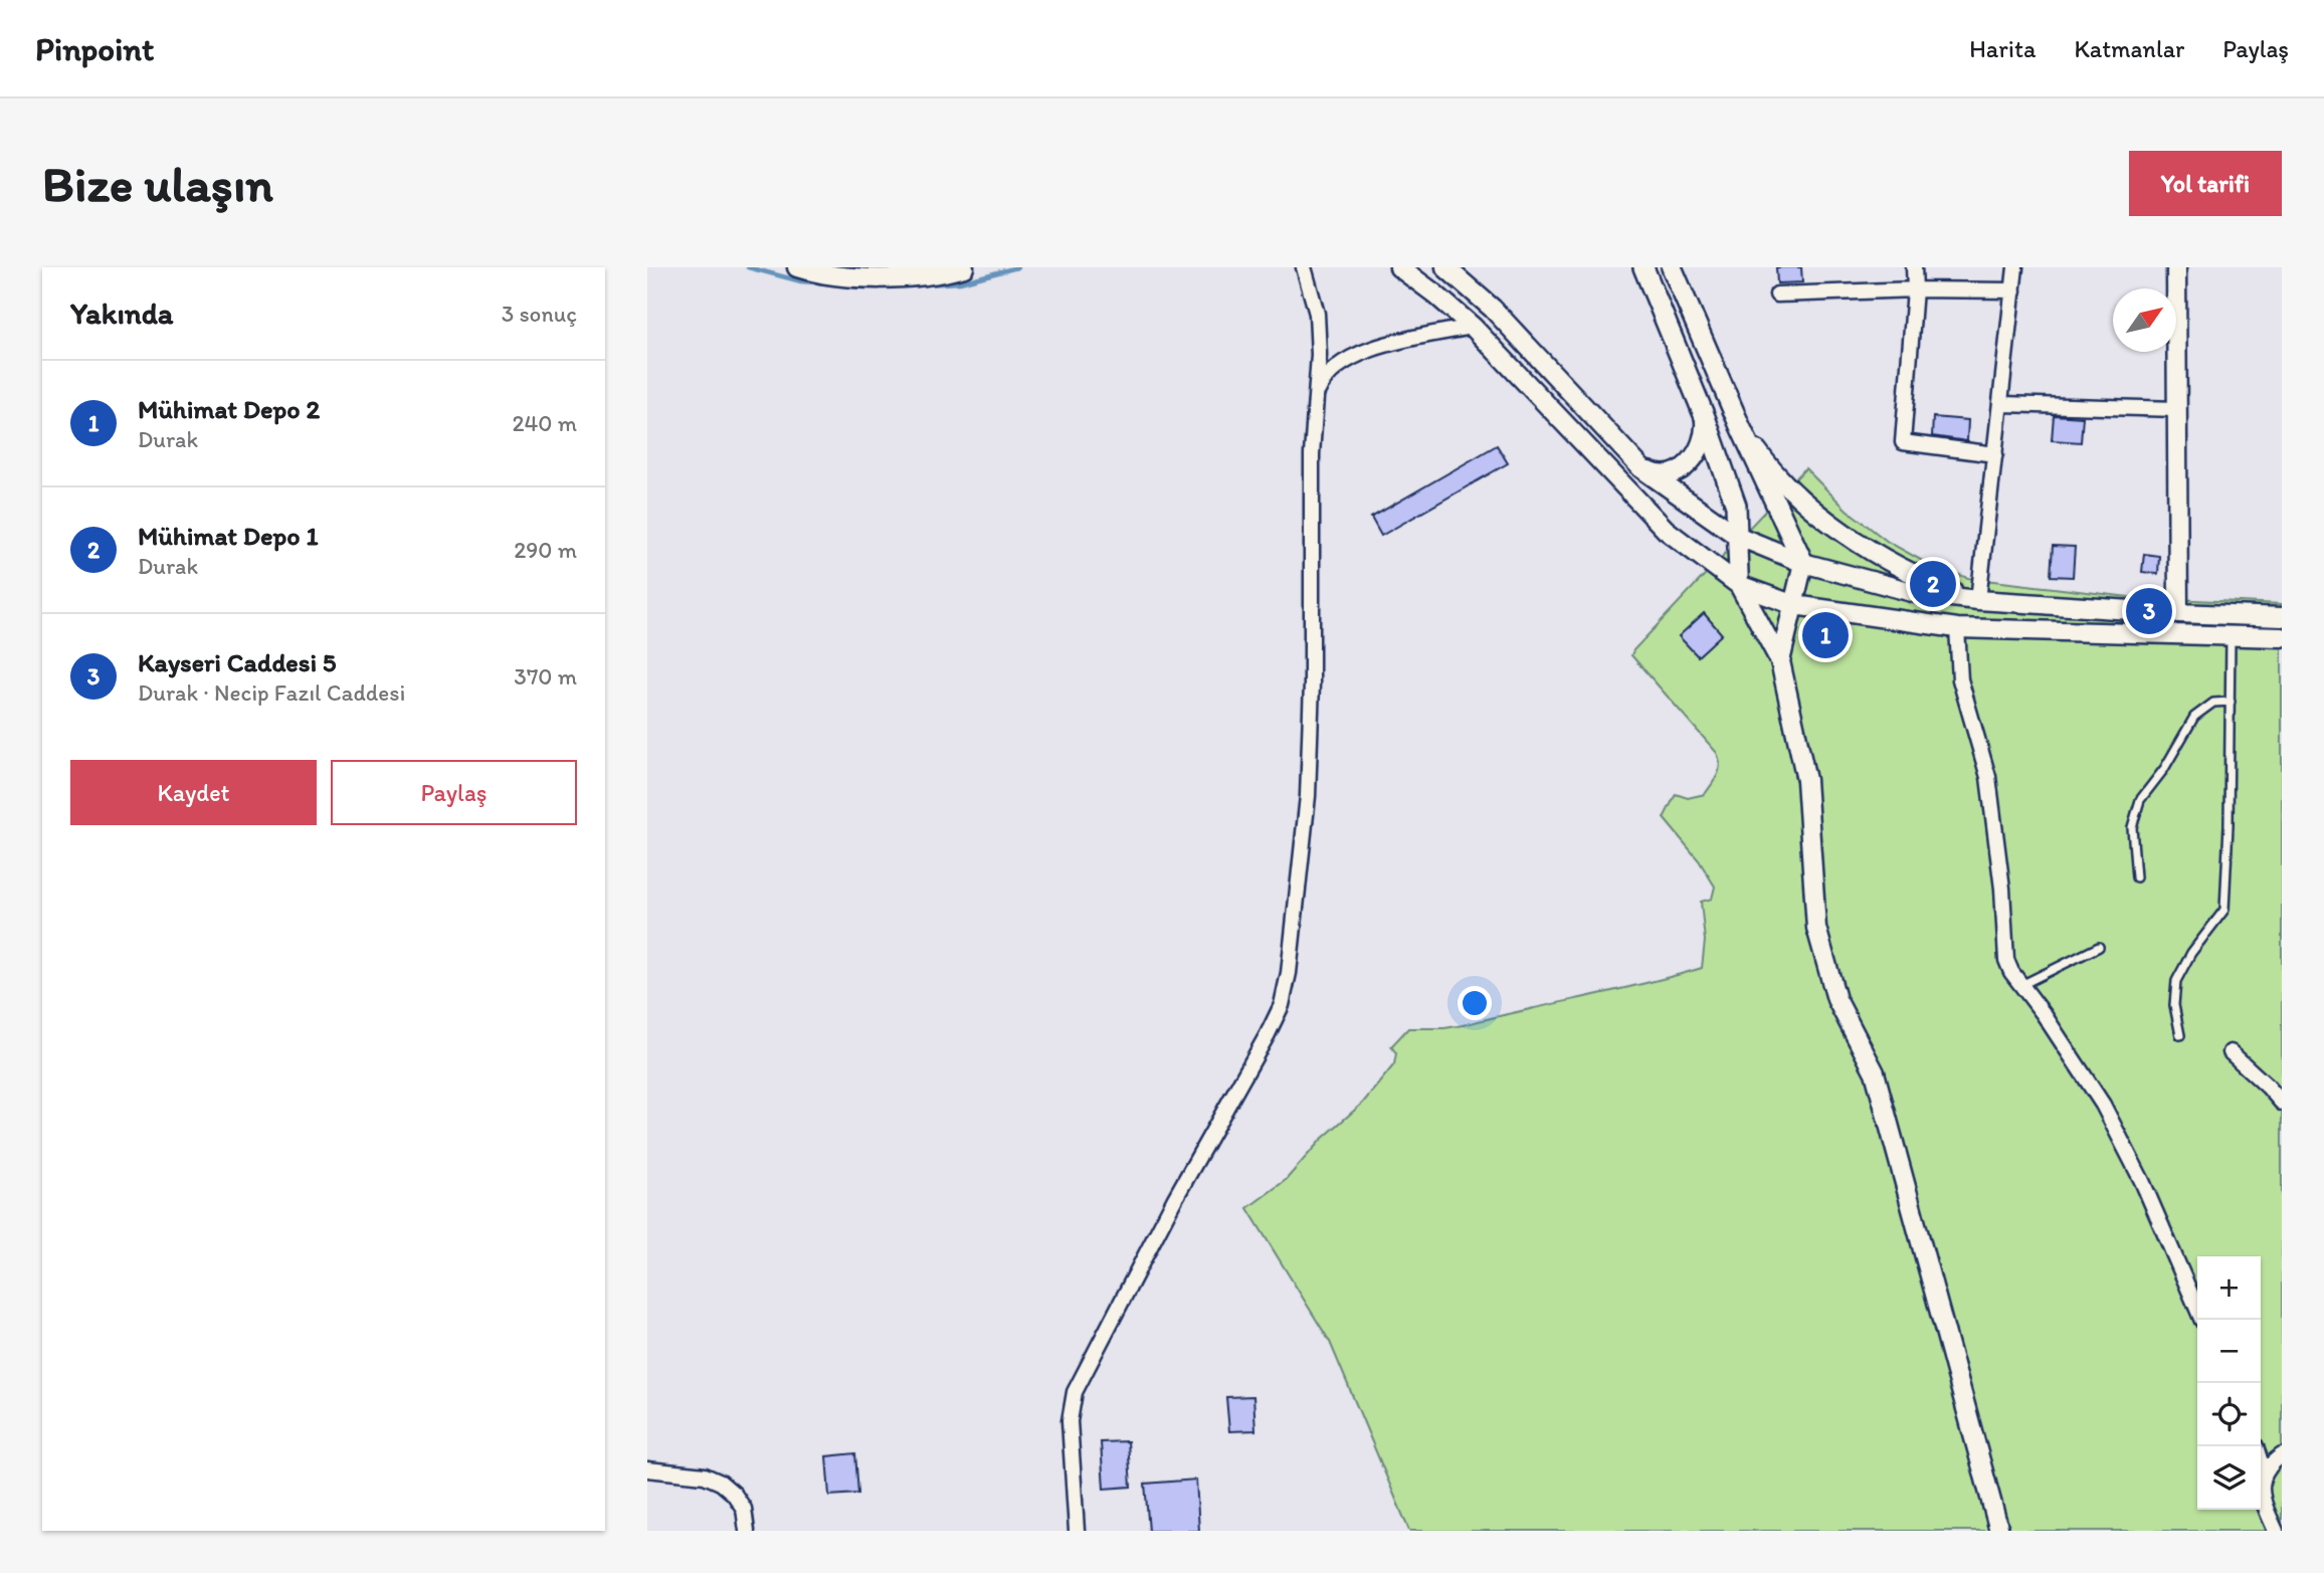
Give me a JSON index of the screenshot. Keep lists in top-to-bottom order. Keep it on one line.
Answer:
{"north":"top right","page":{"header":"Pinpoint","nav":["Harita","Katmanlar","Paylaş"],"buttons":["Yol tarifi",["Kaydet","Paylaş"]],"title":"Bize ulaşın","heading":["Yakında","3 sonuç"],"list":[{"mark":"1","name":"Mühimat Depo 2","note":"Durak","value":"240 m"},{"mark":"2","name":"Mühimat Depo 1","note":"Durak","value":"290 m"},{"mark":"3","name":"Kayseri Caddesi 5","note":"Durak · Necip Fazıl Caddesi","value":"370 m"}],"pins":["2","3","1"],"map_buttons":["+","−"]}}
